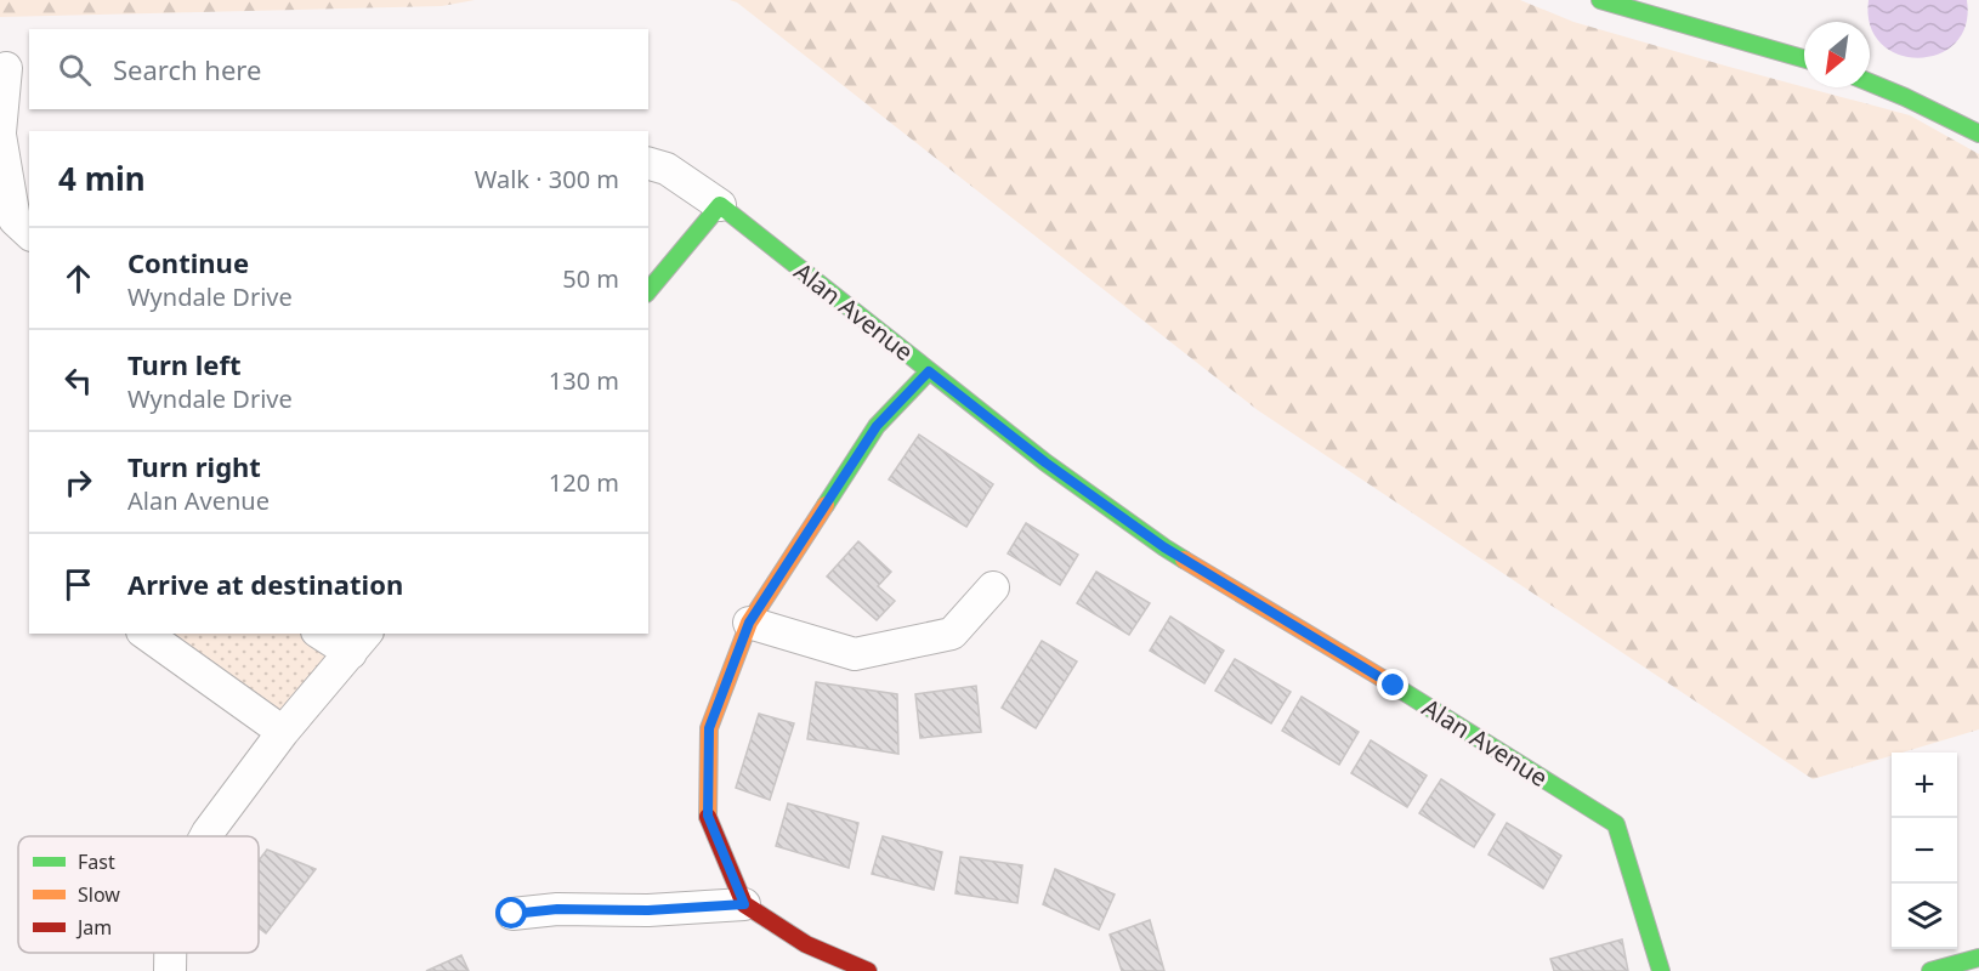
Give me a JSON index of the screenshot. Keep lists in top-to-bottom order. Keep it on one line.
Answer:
{"streets":{"street":["Alan Avenue"]},"legend":["Fast","Slow","Jam"],"north":"bottom left","page":{"search":"Search here","heading":["4 min","Walk · 300 m"],"list":[["Continue","Wyndale Drive","50 m"],["Turn left","Wyndale Drive","130 m"],["Turn right","Alan Avenue","120 m"],"Arrive at destination"],"map_buttons":["+","−"]}}
